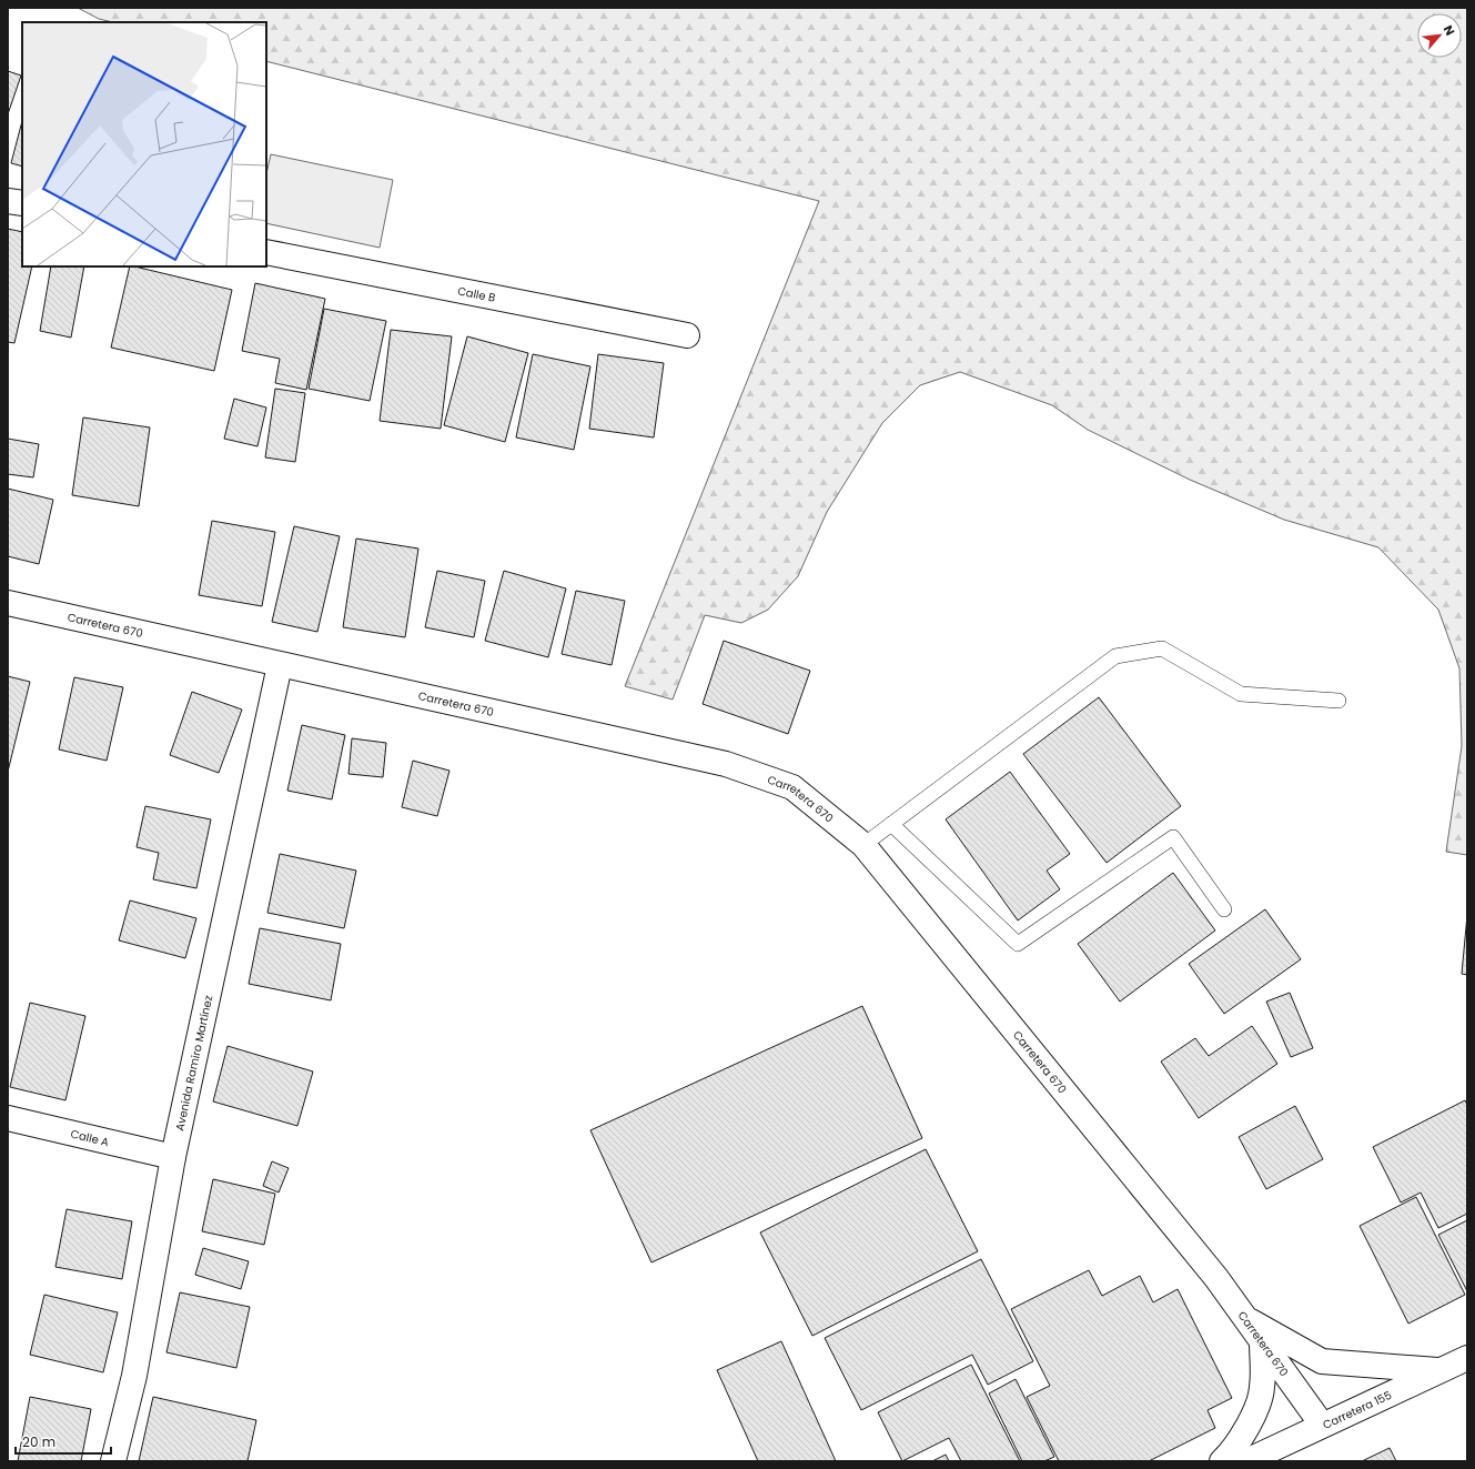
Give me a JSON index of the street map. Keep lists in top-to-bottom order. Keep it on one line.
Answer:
{"streets":{"street":["Calle B","Carretera 670","Avenida Ramiro Martínez","Calle A","Carretera 155"]},"crossings":[["Carretera 670","Avenida Ramiro Martínez"],["Carretera 670","Carretera 155"],["Avenida Ramiro Martínez","Calle A"]],"scale_bar":"20 m","north":"top right"}
